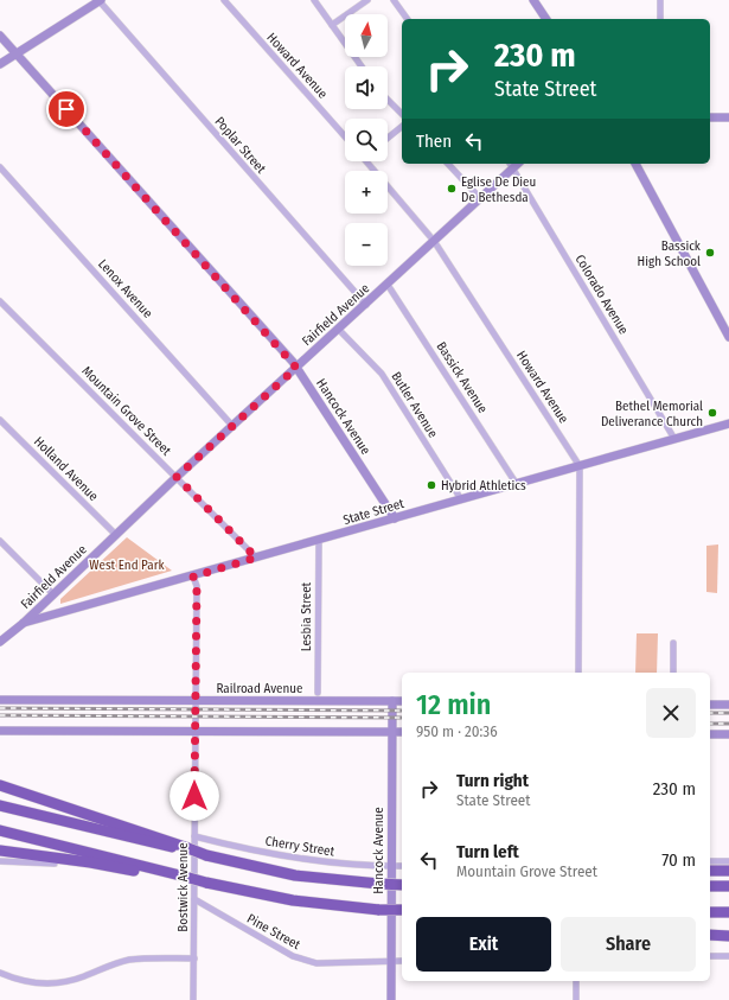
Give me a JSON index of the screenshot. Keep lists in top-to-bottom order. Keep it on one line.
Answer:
{"streets":{"street":["Howard Avenue","Poplar Street","Lenox Avenue","Colorado Avenue","Fairfield Avenue","Bassick Avenue","Butler Avenue","Mountain Grove Street","Hancock Avenue","Holland Avenue","State Street","Lesbia Street","Railroad Avenue","Cherry Street","Bostwick Avenue","Pine Street"]},"crossings":[["Howard Avenue","Fairfield Avenue"],["Howard Avenue","State Street"],["Poplar Street","Fairfield Avenue"],["Lenox Avenue","Fairfield Avenue"],["Colorado Avenue","Fairfield Avenue"],["Colorado Avenue","State Street"],["Fairfield Avenue","Bassick Avenue"],["Fairfield Avenue","Butler Avenue"],["Fairfield Avenue","Mountain Grove Street"],["Fairfield Avenue","Hancock Avenue"],["Fairfield Avenue","Holland Avenue"],["Fairfield Avenue","State Street"],["Bassick Avenue","State Street"],["Butler Avenue","State Street"],["Mountain Grove Street","State Street"],["Hancock Avenue","State Street"],["Hancock Avenue","Railroad Avenue"],["Hancock Avenue","Cherry Street"],["Hancock Avenue","Pine Street"],["State Street","Lesbia Street"],["State Street","Bostwick Avenue"],["Railroad Avenue","Bostwick Avenue"],["Cherry Street","Bostwick Avenue"],["Bostwick Avenue","Pine Street"]],"parks":["West End Park"],"places":["Eglise De Dieu De Bethesda","Bassick High School","Bethel Memorial Deliverance Church","Hybrid Athletics"],"north":"top","page":{"map_buttons":["+","−"],"turn":["230 m","State Street"],"then":"Then","heading":["12 min","950 m · 20:36"],"list":[{"name":"Turn right","note":"State Street","value":"230 m"},{"name":"Turn left","note":"Mountain Grove Street","value":"70 m"}],"buttons":["Exit","Share"]}}
